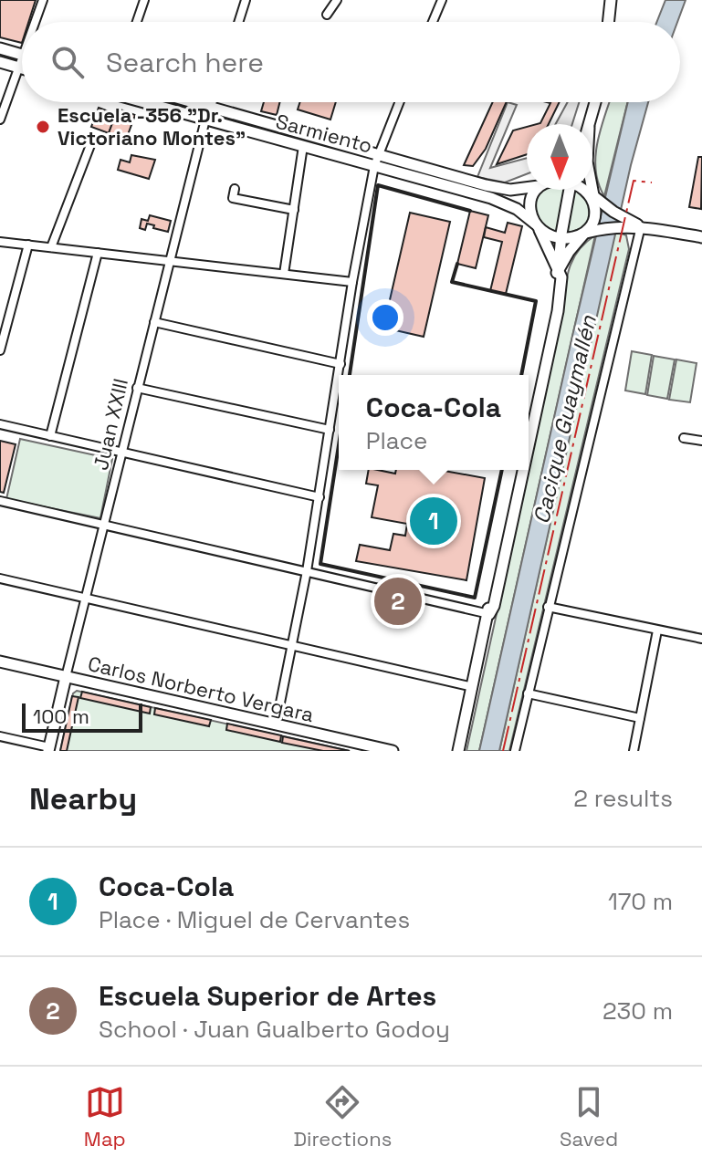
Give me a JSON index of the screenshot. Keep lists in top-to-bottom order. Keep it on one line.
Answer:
{"streets":{"main road":["Sarmiento","Juan XXIII","Carlos Norberto Vergara"]},"crossings":[["Sarmiento","Juan XXIII"],["Juan XXIII","Carlos Norberto Vergara"]],"water":["Cacique Guaymallén"],"places":["Escuela -356 \"Dr. Victoriano Montes\""],"scale_bar":"100 m","north":"bottom","page":{"search":"Search here","popup":["Coca-Cola","Place"],"pins":["1","2"],"scale":"100 m","heading":["Nearby","2 results"],"list":[{"mark":"1","name":"Coca-Cola","note":"Place · Miguel de Cervantes","value":"170 m"},{"mark":"2","name":"Escuela Superior de Artes","note":"School · Juan Gualberto Godoy","value":"230 m"}],"nav":["Map","Directions","Saved"]}}
